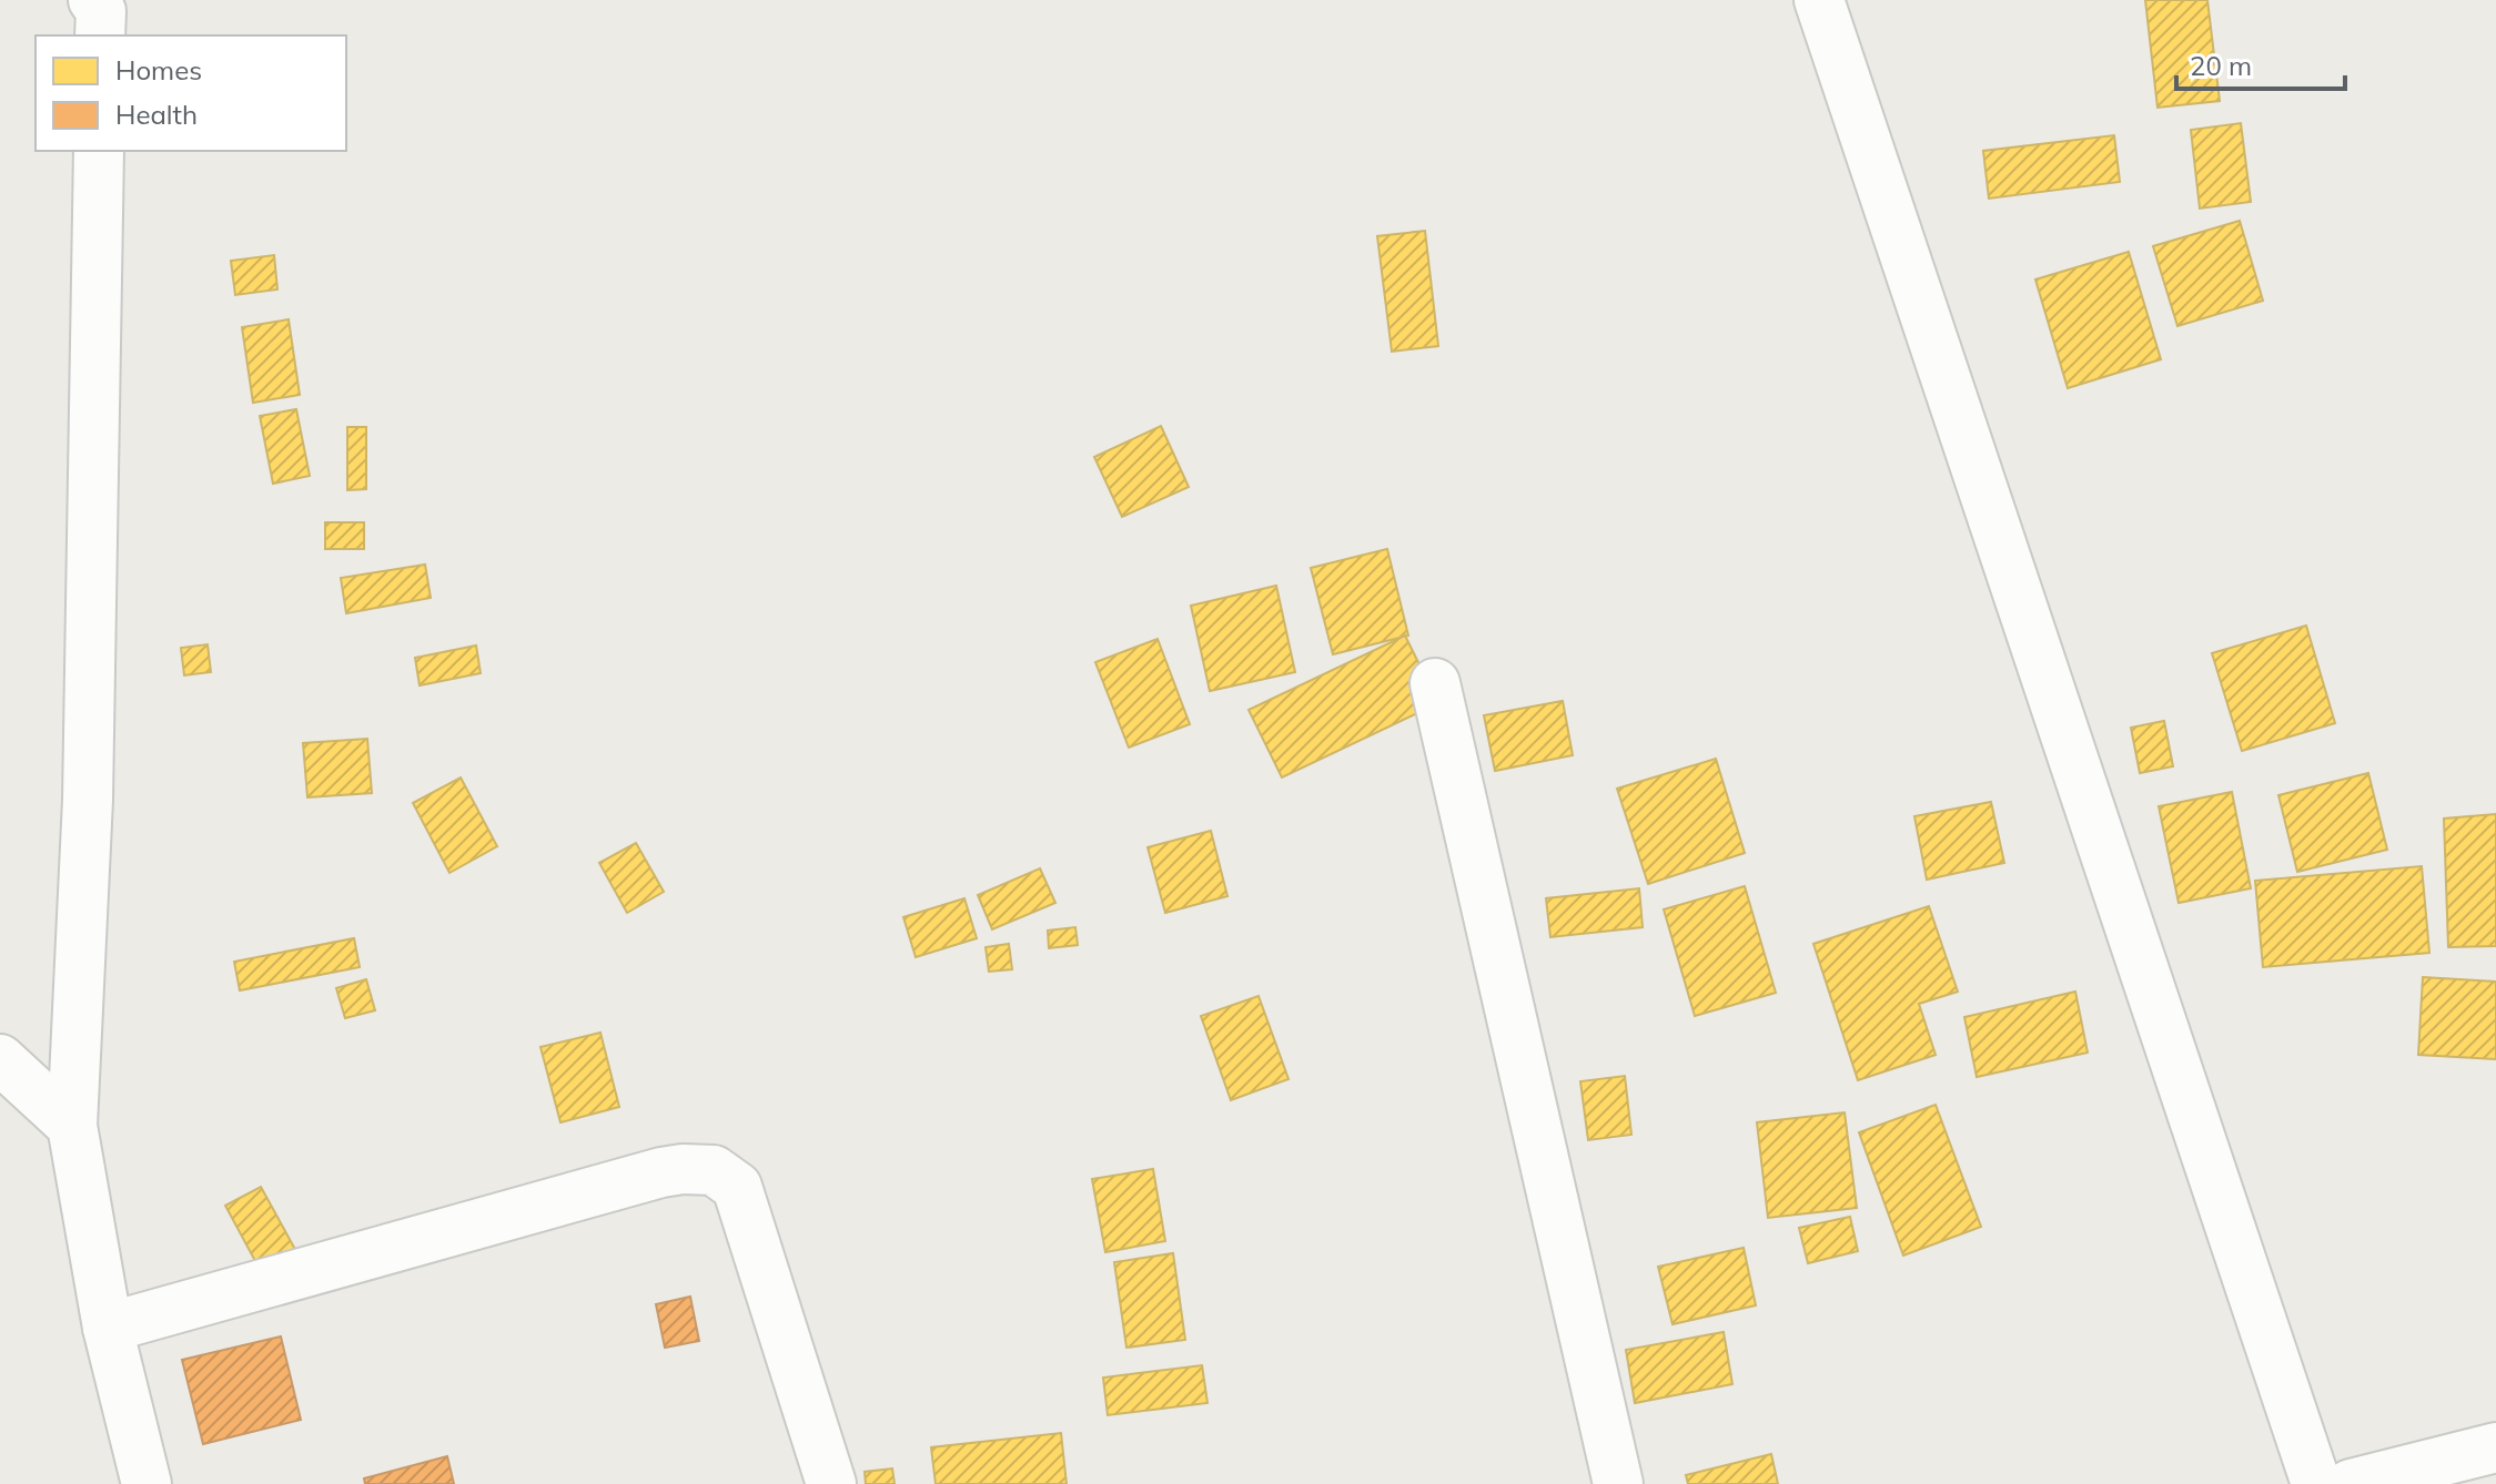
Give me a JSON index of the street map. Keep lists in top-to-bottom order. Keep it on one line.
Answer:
{"legend":["Homes","Health"],"scale_bar":"20 m"}
